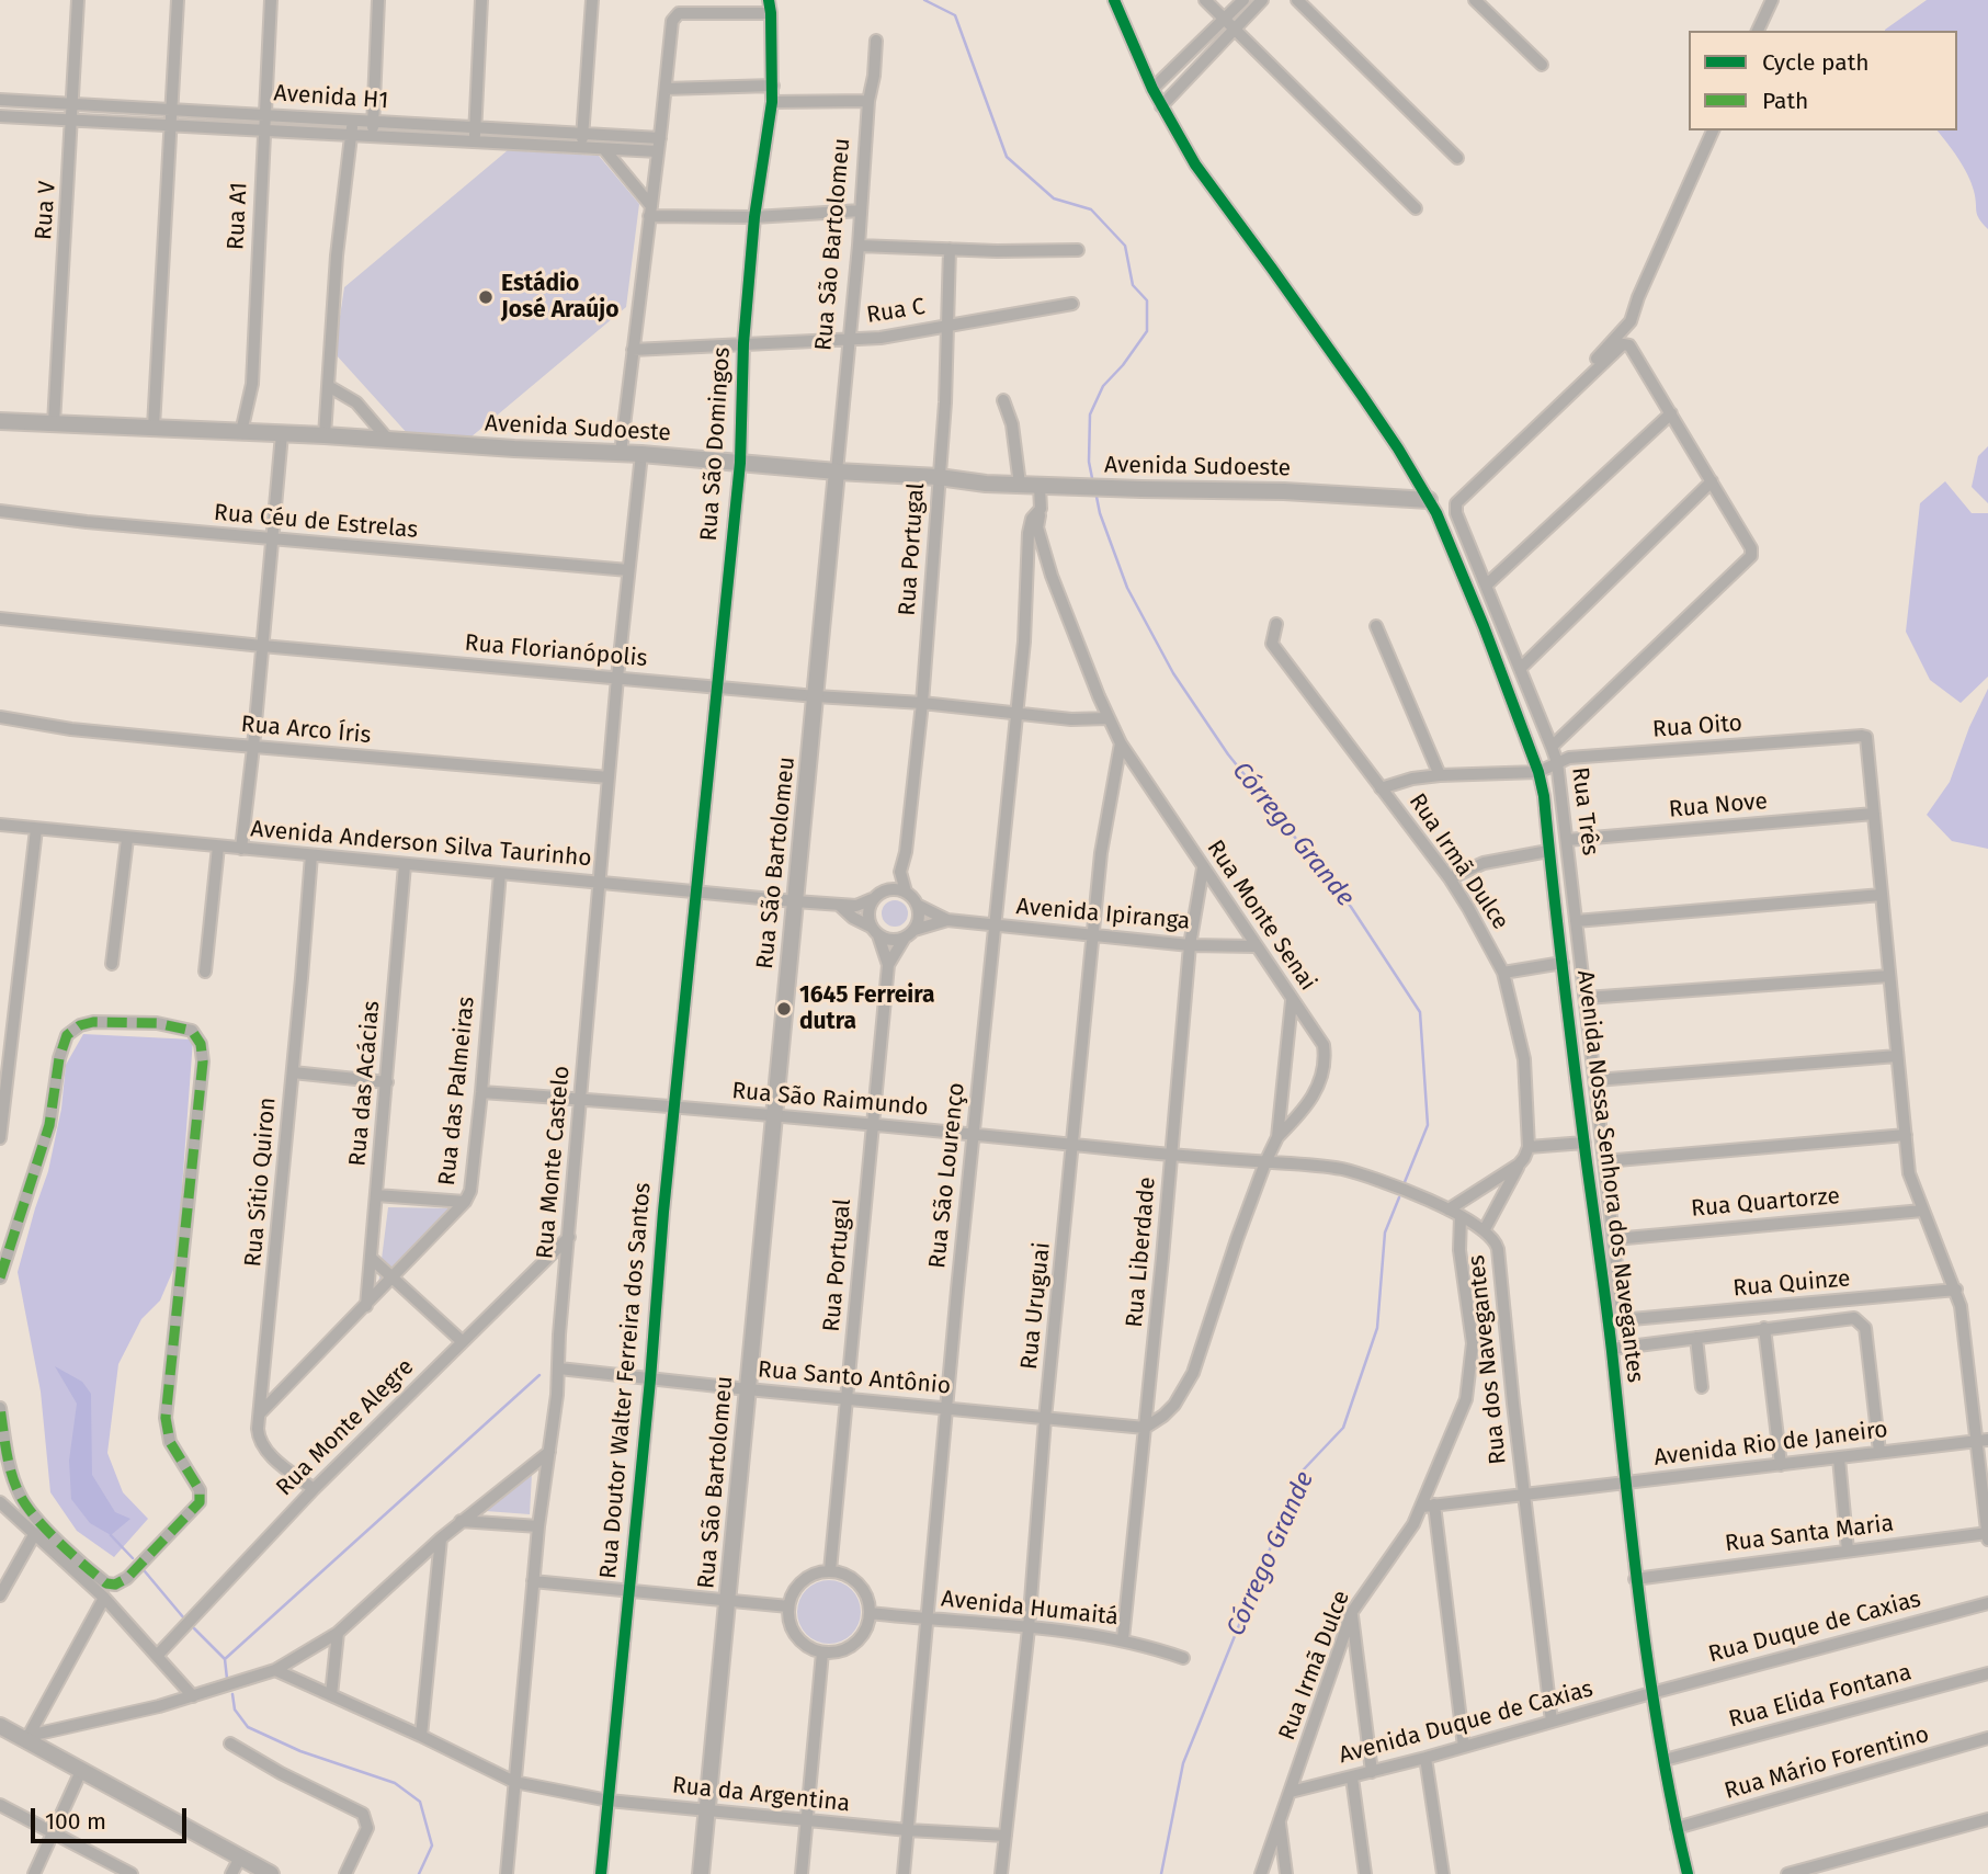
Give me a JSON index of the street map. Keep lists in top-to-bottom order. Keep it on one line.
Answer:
{"streets":{"street":["Avenida H1","Rua V","Rua A1","Rua São Bartolomeu","Rua C","Avenida Sudoeste","Rua São Domingos","Rua Céu de Estrelas","Rua Portugal","Rua Florianópolis","Rua Oito","Rua Arco Íris","Rua Nove","Rua Três","Avenida Anderson Silva Taurinho","Rua Irmã Dulce","Avenida Ipiranga","Rua Monte Senai","Rua das Acácias","Rua das Palmeiras","Rua São Raimundo","Rua Monte Castelo","Rua São Lourenço","Avenida Nossa Senhora dos Navegantes","Rua Sítio Quiron","Rua Quartorze","Rua Liberdade","Rua Quinze","Rua Uruguai","Rua dos Navegantes","Rua Santo Antônio","Rua Doutor Walter Ferreira dos Santos","Rua Monte Alegre","Avenida Rio de Janeiro","Rua Santa Maria","Avenida Humaitá","Rua Duque de Caxias","Rua Elida Fontana","Avenida Duque de Caxias","Rua Mário Forentino","Rua da Argentina"]},"crossings":[["Avenida H1","Rua V"],["Avenida H1","Rua A1"],["Rua V","Avenida Sudoeste"],["Rua A1","Avenida Sudoeste"],["Rua São Bartolomeu","Rua C"],["Rua São Bartolomeu","Avenida Sudoeste"],["Rua São Bartolomeu","Rua Florianópolis"],["Rua São Bartolomeu","Avenida Anderson Silva Taurinho"],["Rua São Bartolomeu","Rua São Raimundo"],["Rua São Bartolomeu","Rua Santo Antônio"],["Rua São Bartolomeu","Rua da Argentina"],["Rua C","Rua São Domingos"],["Rua C","Rua Portugal"],["Avenida Sudoeste","Rua São Domingos"],["Avenida Sudoeste","Rua Portugal"],["Avenida Sudoeste","Rua Monte Castelo"],["Avenida Sudoeste","Rua São Lourenço"],["Avenida Sudoeste","Avenida Nossa Senhora dos Navegantes"],["Rua São Domingos","Rua Florianópolis"],["Rua São Domingos","Avenida Anderson Silva Taurinho"],["Rua São Domingos","Rua Doutor Walter Ferreira dos Santos"],["Rua Céu de Estrelas","Rua Monte Castelo"],["Rua Portugal","Rua Florianópolis"],["Rua Portugal","Avenida Anderson Silva Taurinho"],["Rua Portugal","Rua São Raimundo"],["Rua Portugal","Rua Santo Antônio"],["Rua Portugal","Avenida Humaitá"],["Rua Florianópolis","Rua Monte Senai"],["Rua Florianópolis","Rua Monte Castelo"],["Rua Florianópolis","Rua São Lourenço"],["Rua Oito","Rua Nove"],["Rua Oito","Rua Três"],["Rua Oito","Avenida Nossa Senhora dos Navegantes"],["Rua Arco Íris","Rua Monte Castelo"],["Rua Nove","Rua Três"],["Rua Três","Rua Quartorze"],["Rua Três","Rua Quinze"],["Avenida Anderson Silva Taurinho","Rua das Acácias"],["Avenida Anderson Silva Taurinho","Rua das Palmeiras"],["Avenida Anderson Silva Taurinho","Rua Monte Castelo"],["Avenida Anderson Silva Taurinho","Rua Sítio Quiron"],["Avenida Anderson Silva Taurinho","Rua Doutor Walter Ferreira dos Santos"],["Rua Irmã Dulce","Rua dos Navegantes"],["Rua Irmã Dulce","Avenida Rio de Janeiro"],["Rua Irmã Dulce","Avenida Duque de Caxias"],["Avenida Ipiranga","Rua Monte Senai"],["Avenida Ipiranga","Rua São Lourenço"],["Avenida Ipiranga","Rua Liberdade"],["Avenida Ipiranga","Rua Uruguai"],["Rua Monte Senai","Rua Liberdade"],["Rua Monte Senai","Rua Uruguai"],["Rua das Acácias","Rua das Palmeiras"],["Rua das Palmeiras","Rua São Raimundo"],["Rua das Palmeiras","Rua Sítio Quiron"],["Rua São Raimundo","Rua Monte Castelo"],["Rua São Raimundo","Rua São Lourenço"],["Rua São Raimundo","Rua Liberdade"],["Rua São Raimundo","Rua Uruguai"],["Rua São Raimundo","Rua dos Navegantes"],["Rua São Raimundo","Rua Doutor Walter Ferreira dos Santos"],["Rua Monte Castelo","Rua Santo Antônio"],["Rua Monte Castelo","Rua Monte Alegre"],["Rua Monte Castelo","Rua da Argentina"],["Rua São Lourenço","Rua Santo Antônio"],["Rua São Lourenço","Avenida Humaitá"],["Rua São Lourenço","Rua da Argentina"],["Avenida Nossa Senhora dos Navegantes","Avenida Rio de Janeiro"],["Avenida Nossa Senhora dos Navegantes","Rua Santa Maria"],["Avenida Nossa Senhora dos Navegantes","Rua Duque de Caxias"],["Avenida Nossa Senhora dos Navegantes","Rua Elida Fontana"],["Avenida Nossa Senhora dos Navegantes","Avenida Duque de Caxias"],["Avenida Nossa Senhora dos Navegantes","Rua Mário Forentino"],["Rua Sítio Quiron","Rua Monte Alegre"],["Rua Liberdade","Rua Santo Antônio"],["Rua Liberdade","Avenida Humaitá"],["Rua Uruguai","Rua Santo Antônio"],["Rua Uruguai","Avenida Humaitá"],["Rua Uruguai","Rua da Argentina"],["Rua dos Navegantes","Avenida Rio de Janeiro"],["Rua dos Navegantes","Avenida Duque de Caxias"],["Rua Santo Antônio","Rua Doutor Walter Ferreira dos Santos"],["Rua Doutor Walter Ferreira dos Santos","Rua da Argentina"],["Rua Duque de Caxias","Avenida Duque de Caxias"]],"water":["Córrego Grande"],"places":["Estádio José Araújo","1645 Ferreira dutra"],"legend":["Cycle path","Path"],"scale_bar":"100 m"}
